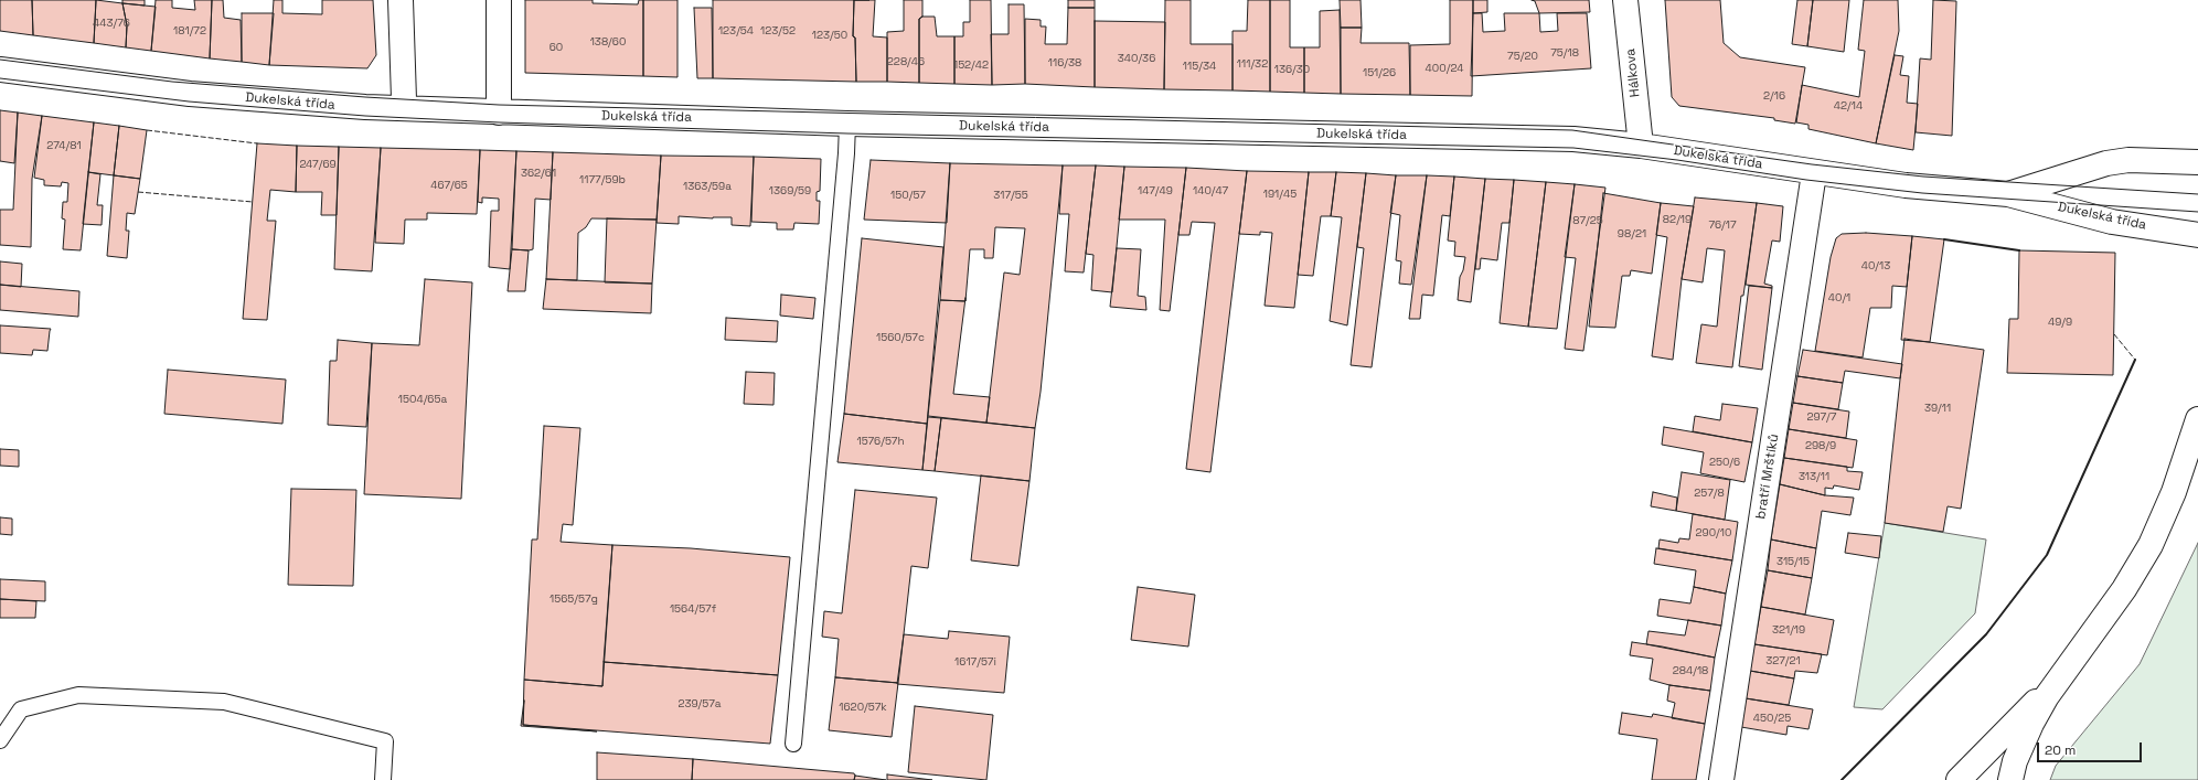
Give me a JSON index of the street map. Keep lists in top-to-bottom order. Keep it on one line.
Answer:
{"streets":{"main road":["Hálkova","Dukelská třída","bratří Mrštíků"]},"crossings":[["Hálkova","Dukelská třída"],["Dukelská třída","bratří Mrštíků"]],"house_numbers":["443/76","181/72","123/54","123/52","123/50","138/60","60","75/18","75/20","340/36","228/46","116/38","111/32","152/42","115/34","400/24","136/30","151/26","2/16","42/14","274/81","247/69","362/61","1177/59b","467/65","1363/59a","1369/59","147/49","140/47","191/45","150/57","317/55","82/19","87/25","76/17","98/21","40/13","40/1","49/9","1560/57c","1504/65a","39/11","297/7","1576/57h","298/9","250/6","313/11","257/8","290/10","315/15","1565/57g","1564/57f","321/19","327/21","1617/57i","284/18","239/57a","1620/57k","450/25"],"scale_bar":"20 m"}
